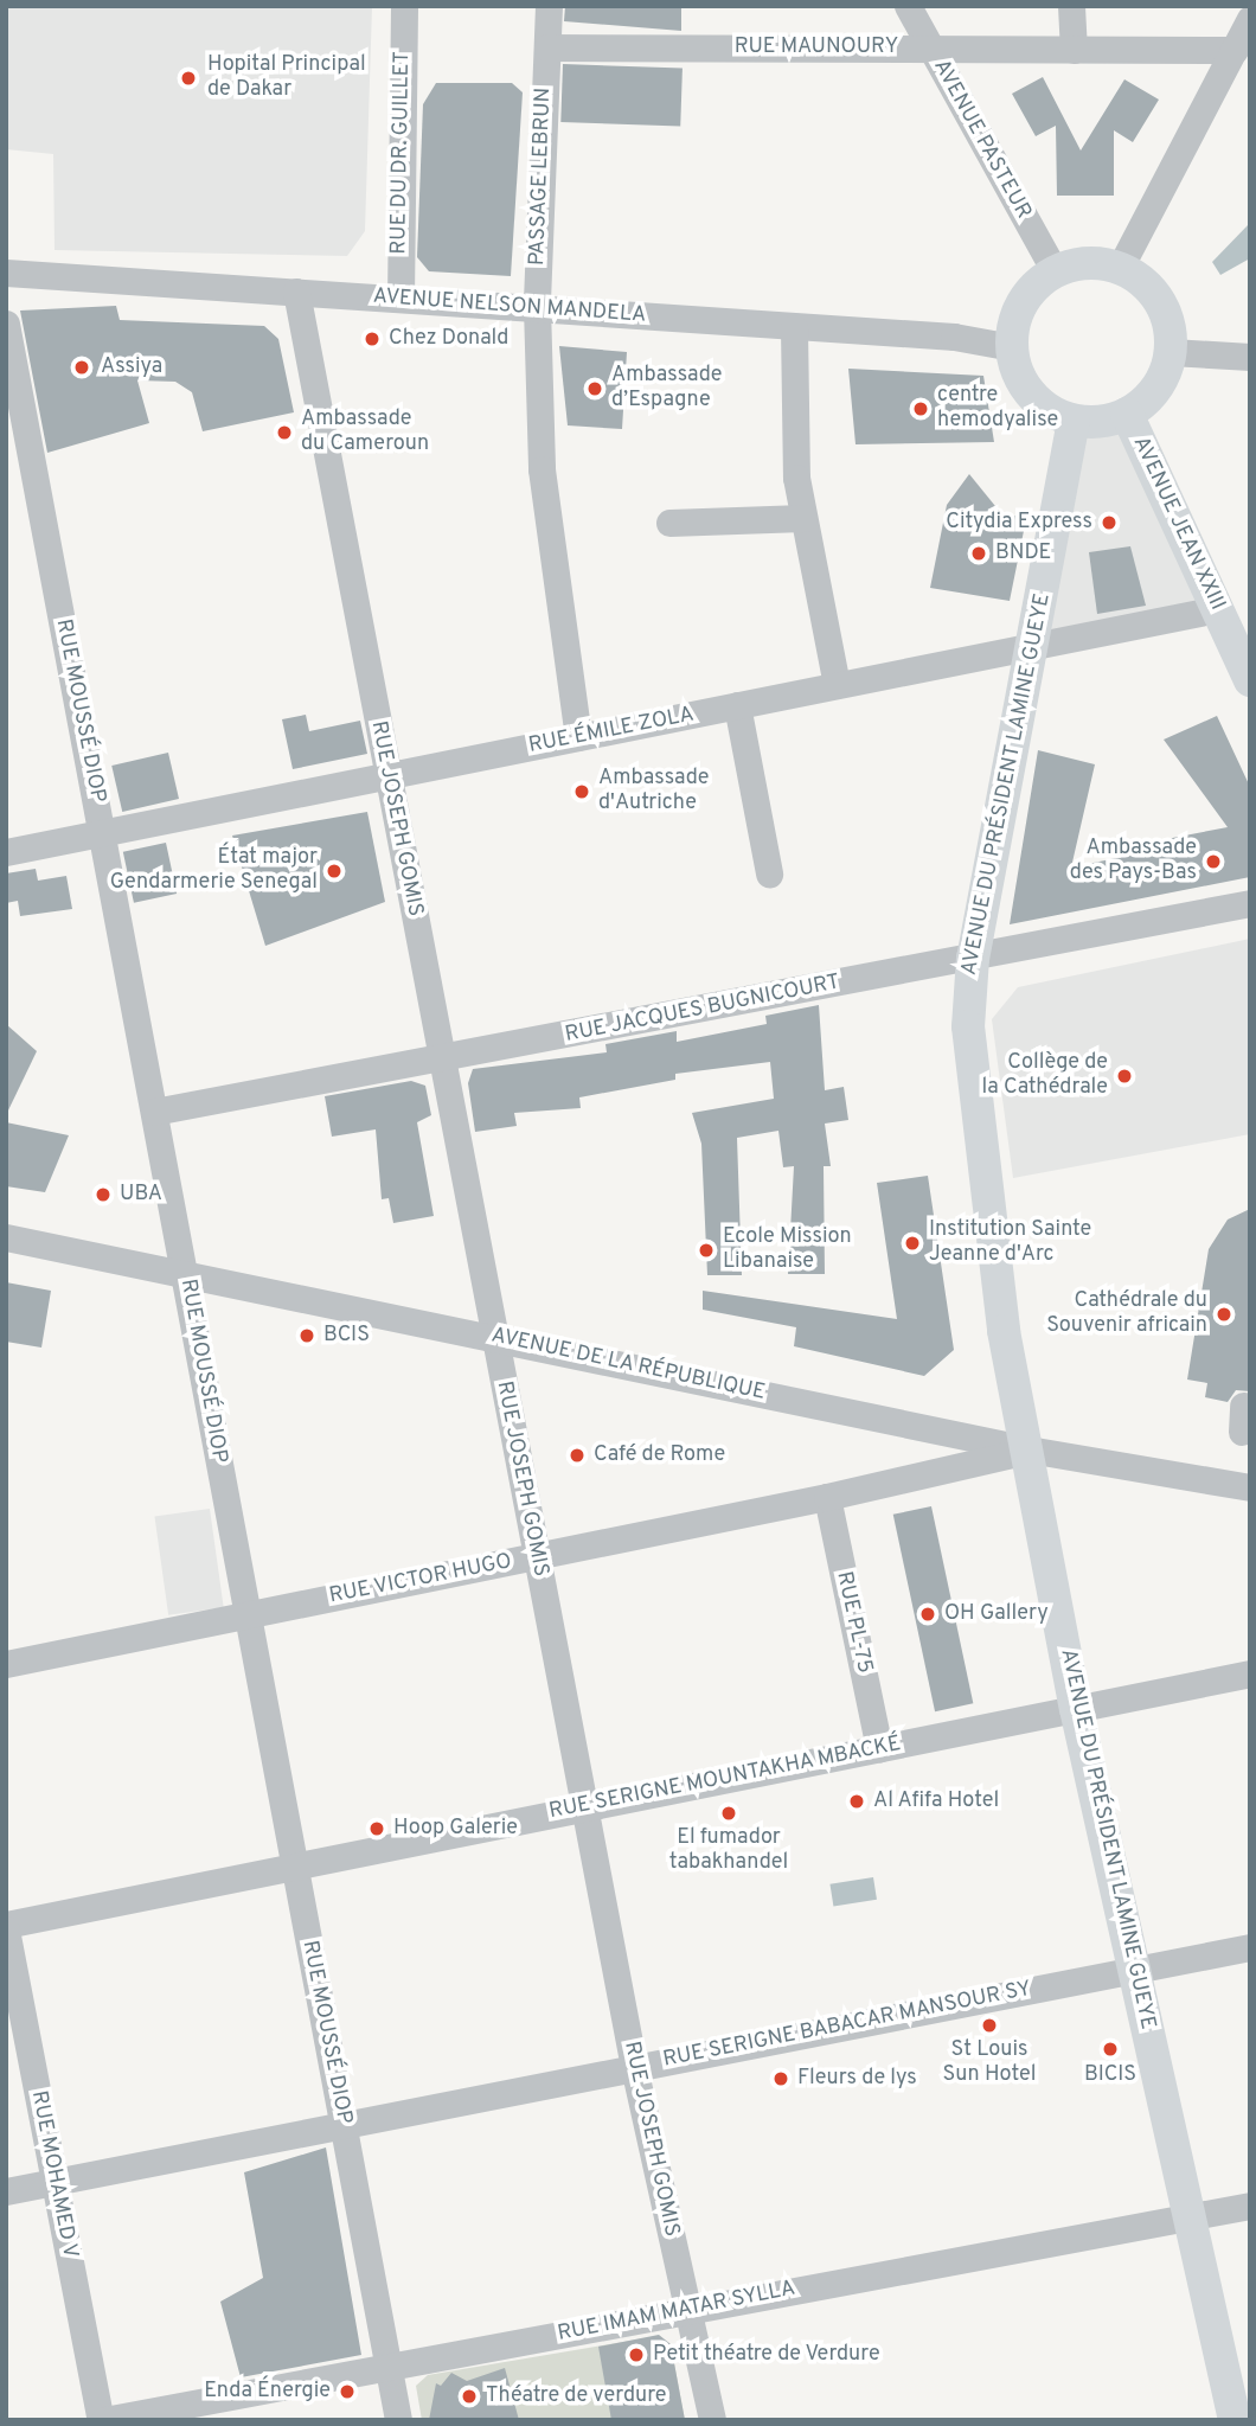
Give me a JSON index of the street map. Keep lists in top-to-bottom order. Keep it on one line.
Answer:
{"streets":{"main road":["AVENUE JEAN XXIII","AVENUE DU PRÉSIDENT LAMINE GUEYE"],"street":["RUE MAUNOURY","AVENUE PASTEUR","RUE DU DR. GUILLET","PASSAGE LEBRUN","AVENUE NELSON MANDELA","RUE MOUSSÉ DIOP","RUE ÉMILE ZOLA","RUE JOSEPH GOMIS","RUE JACQUES BUGNICOURT","AVENUE DE LA RÉPUBLIQUE","RUE VICTOR HUGO","RUE PL-75","RUE SERIGNE MOUNTAKHA MBACKÉ","RUE SERIGNE BABACAR MANSOUR SY","RUE MOHAMED V","RUE IMAM MATAR SYLLA"]},"crossings":[["RUE MAUNOURY","AVENUE PASTEUR"],["RUE MAUNOURY","PASSAGE LEBRUN"],["AVENUE PASTEUR","AVENUE NELSON MANDELA"],["AVENUE PASTEUR","AVENUE JEAN XXIII"],["AVENUE PASTEUR","AVENUE DU PRÉSIDENT LAMINE GUEYE"],["RUE DU DR. GUILLET","AVENUE NELSON MANDELA"],["PASSAGE LEBRUN","AVENUE NELSON MANDELA"],["PASSAGE LEBRUN","RUE ÉMILE ZOLA"],["AVENUE NELSON MANDELA","AVENUE JEAN XXIII"],["AVENUE NELSON MANDELA","AVENUE DU PRÉSIDENT LAMINE GUEYE"],["AVENUE NELSON MANDELA","RUE JOSEPH GOMIS"],["AVENUE JEAN XXIII","RUE ÉMILE ZOLA"],["AVENUE JEAN XXIII","AVENUE DU PRÉSIDENT LAMINE GUEYE"],["RUE MOUSSÉ DIOP","RUE ÉMILE ZOLA"],["RUE MOUSSÉ DIOP","RUE JACQUES BUGNICOURT"],["RUE MOUSSÉ DIOP","AVENUE DE LA RÉPUBLIQUE"],["RUE MOUSSÉ DIOP","RUE VICTOR HUGO"],["RUE MOUSSÉ DIOP","RUE SERIGNE MOUNTAKHA MBACKÉ"],["RUE MOUSSÉ DIOP","RUE SERIGNE BABACAR MANSOUR SY"],["RUE MOUSSÉ DIOP","RUE IMAM MATAR SYLLA"],["RUE ÉMILE ZOLA","AVENUE DU PRÉSIDENT LAMINE GUEYE"],["RUE ÉMILE ZOLA","RUE JOSEPH GOMIS"],["AVENUE DU PRÉSIDENT LAMINE GUEYE","RUE JACQUES BUGNICOURT"],["AVENUE DU PRÉSIDENT LAMINE GUEYE","AVENUE DE LA RÉPUBLIQUE"],["AVENUE DU PRÉSIDENT LAMINE GUEYE","RUE VICTOR HUGO"],["AVENUE DU PRÉSIDENT LAMINE GUEYE","RUE SERIGNE MOUNTAKHA MBACKÉ"],["AVENUE DU PRÉSIDENT LAMINE GUEYE","RUE SERIGNE BABACAR MANSOUR SY"],["AVENUE DU PRÉSIDENT LAMINE GUEYE","RUE IMAM MATAR SYLLA"],["RUE JOSEPH GOMIS","RUE JACQUES BUGNICOURT"],["RUE JOSEPH GOMIS","AVENUE DE LA RÉPUBLIQUE"],["RUE JOSEPH GOMIS","RUE VICTOR HUGO"],["RUE JOSEPH GOMIS","RUE SERIGNE MOUNTAKHA MBACKÉ"],["RUE JOSEPH GOMIS","RUE SERIGNE BABACAR MANSOUR SY"],["RUE JOSEPH GOMIS","RUE IMAM MATAR SYLLA"],["AVENUE DE LA RÉPUBLIQUE","RUE VICTOR HUGO"],["RUE VICTOR HUGO","RUE PL-75"],["RUE PL-75","RUE SERIGNE MOUNTAKHA MBACKÉ"],["RUE SERIGNE MOUNTAKHA MBACKÉ","RUE MOHAMED V"],["RUE SERIGNE BABACAR MANSOUR SY","RUE MOHAMED V"],["RUE MOHAMED V","RUE IMAM MATAR SYLLA"]],"places":["Hopital Principal de Dakar","Chez Donald","Assiya","Ambassade d’Espagne","centre hemodyalise","Ambassade du Cameroun","Citydia Express","BNDE","Ambassade d'Autriche","Ambassade des Pays-Bas","État major Gendarmerie Senegal","Collège de la Cathédrale","UBA","Institution Sainte Jeanne d'Arc","Ecole Mission Libanaise","Cathédrale du Souvenir africain","BCIS","Café de Rome","OH Gallery","Al Afifa Hotel","El fumador tabakhandel","Hoop Galerie","St Louis Sun Hotel","BICIS","Fleurs de lys","Petit théatre de Verdure","Enda Énergie","Théatre de verdure"]}
